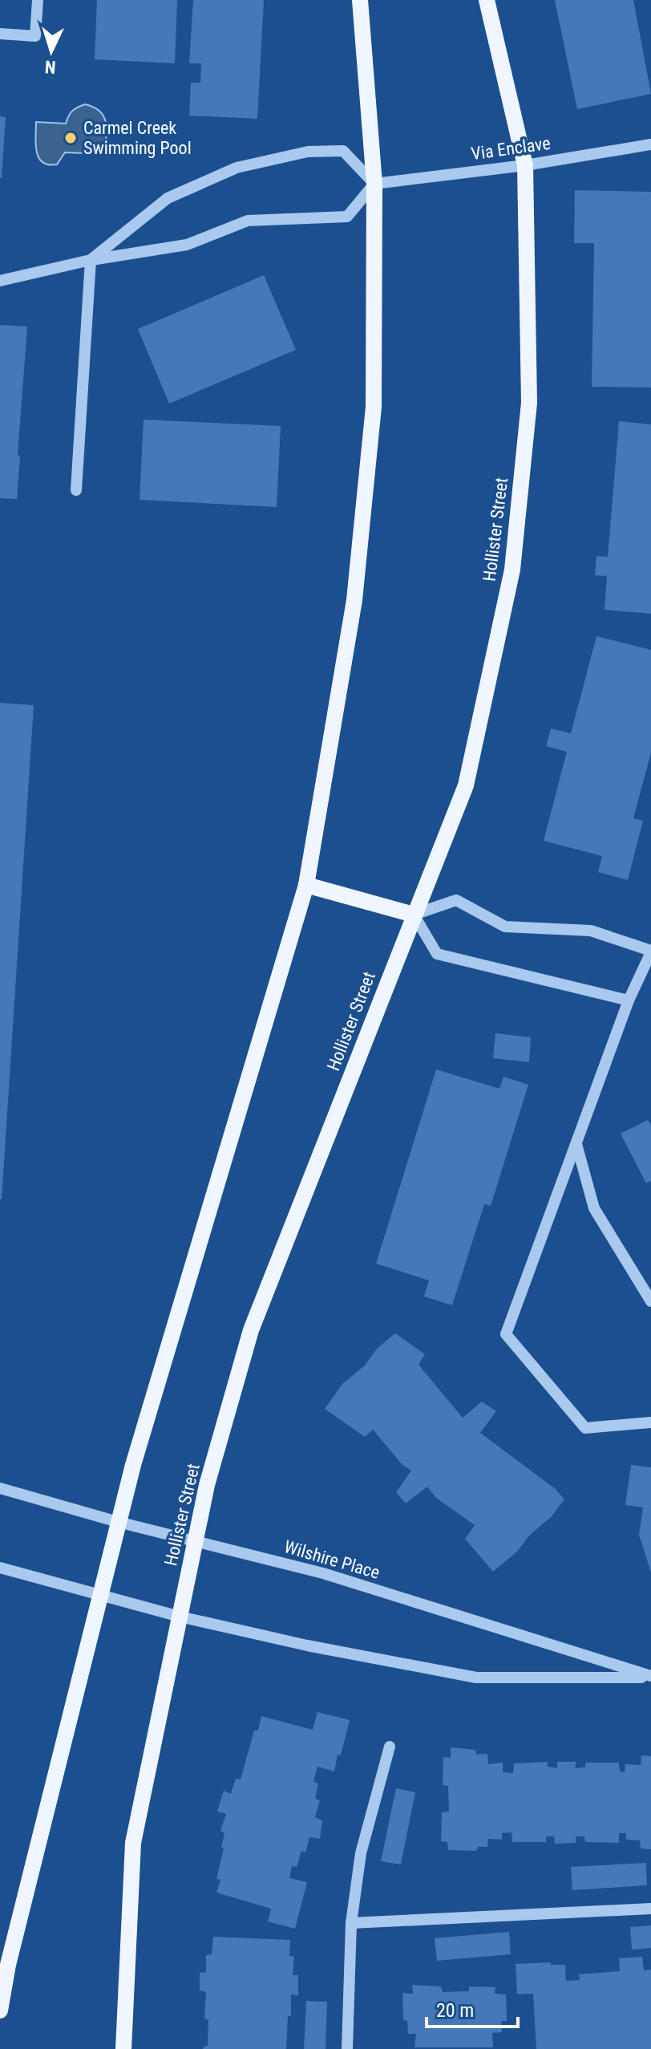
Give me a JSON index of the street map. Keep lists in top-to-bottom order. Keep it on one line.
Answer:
{"streets":{"main road":["Hollister Street"],"street":["Via Enclave","Wilshire Place"]},"crossings":[["Via Enclave","Hollister Street"],["Hollister Street","Wilshire Place"]],"places":["Carmel Creek Swimming Pool"],"scale_bar":"20 m","north":"bottom"}
